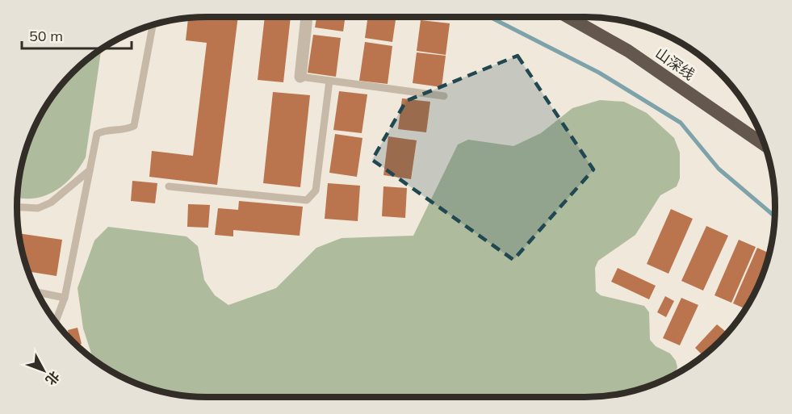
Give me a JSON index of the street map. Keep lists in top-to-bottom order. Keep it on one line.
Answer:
{"streets":{"highway":["山深线"]},"scale_bar":"50 m","north":"bottom right"}
